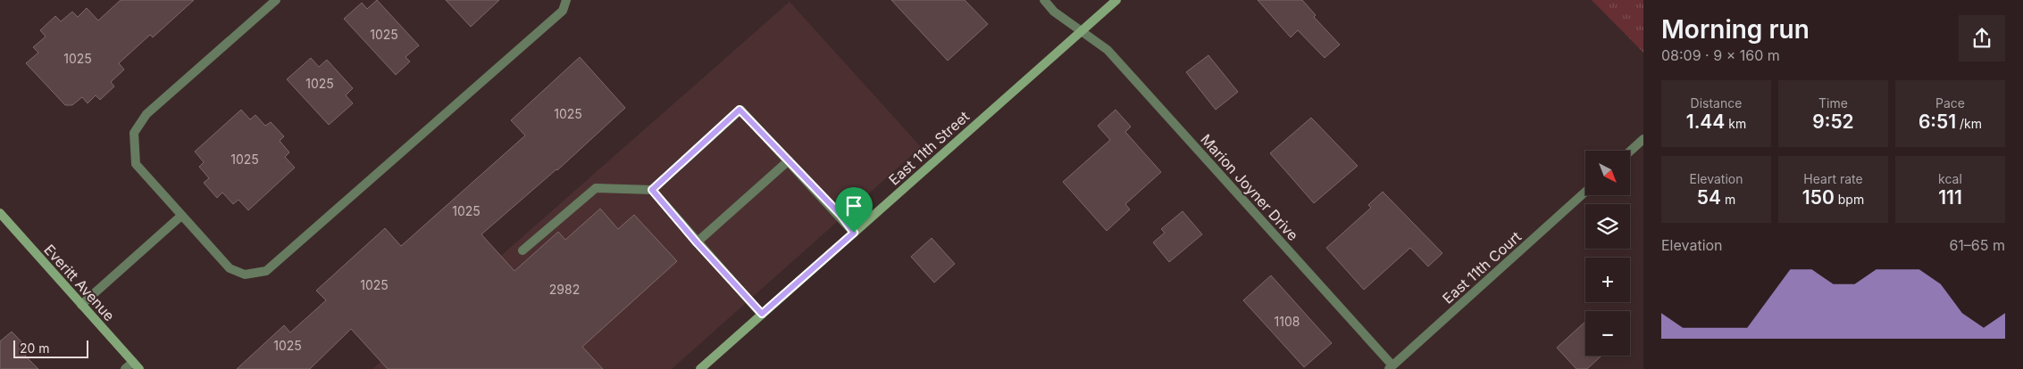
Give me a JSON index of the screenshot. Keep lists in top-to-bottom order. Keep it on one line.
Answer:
{"streets":{"main road":["East 11th Street","Everitt Avenue"],"street":["Marion Joyner Drive","East 11th Court"]},"crossings":[["East 11th Street","Marion Joyner Drive"],["Marion Joyner Drive","East 11th Court"]],"house_numbers":["1025","1025","1025","1025","1025","1025","1025","2982","1108","1025"],"scale_bar":"20 m","north":"bottom right","page":{"heading":["Morning run","08:09 · 9 × 160 m"],"stats":[["Distance","1.44 km"],["Time","9:52"],["Pace","6:51 /km"],["Elevation","54 m"],["Heart rate","150 bpm"],["kcal","111"]],"map_buttons":["+","−"],"chart":["Elevation","61–65 m"],"scale":"20 m"}}
